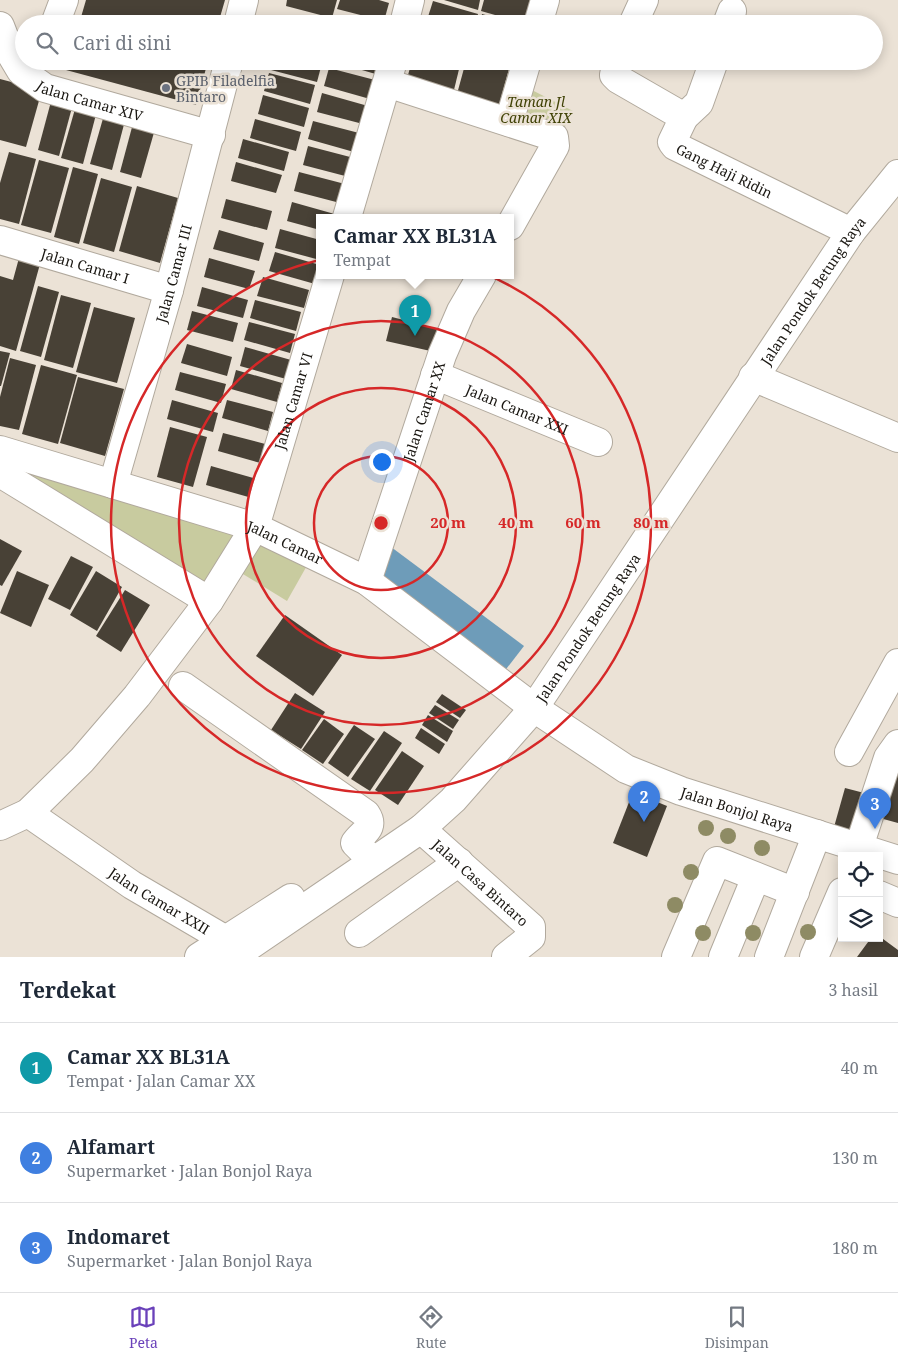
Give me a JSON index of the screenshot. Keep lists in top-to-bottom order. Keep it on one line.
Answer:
{"streets":{"street":["Jalan Camar XIV","Gang Haji Ridin","Jalan Camar I","Jalan Camar III","Jalan Pondok Betung Raya","Jalan Camar VI","Jalan Camar XXI","Jalan Camar XX","Jalan Camar","Jalan Bonjol Raya","Jalan Casa Bintaro","Jalan Camar XXII"]},"crossings":[["Jalan Camar XIV","Jalan Camar III"],["Gang Haji Ridin","Jalan Pondok Betung Raya"],["Jalan Camar I","Jalan Camar III"],["Jalan Camar III","Jalan Camar"],["Jalan Pondok Betung Raya","Jalan Camar"],["Jalan Pondok Betung Raya","Jalan Bonjol Raya"],["Jalan Pondok Betung Raya","Jalan Casa Bintaro"],["Jalan Pondok Betung Raya","Jalan Camar XXII"],["Jalan Camar VI","Jalan Camar"],["Jalan Camar XXI","Jalan Camar XX"],["Jalan Camar XX","Jalan Camar"],["Jalan Camar","Jalan Bonjol Raya"]],"parks":["Taman Jl Camar XIX"],"places":["GPIB Filadelfia Bintaro"],"page":{"search":"Cari di sini","popup":["Camar XX BL31A","Tempat"],"pins":["1","2","3"],"heading":["Terdekat","3 hasil"],"list":[{"mark":"1","name":"Camar XX BL31A","note":"Tempat · Jalan Camar XX","value":"40 m"},{"mark":"2","name":"Alfamart","note":"Supermarket · Jalan Bonjol Raya","value":"130 m"},{"mark":"3","name":"Indomaret","note":"Supermarket · Jalan Bonjol Raya","value":"180 m"}],"nav":["Peta","Rute","Disimpan"]},"rings":["20 m","40 m","60 m","80 m"]}
